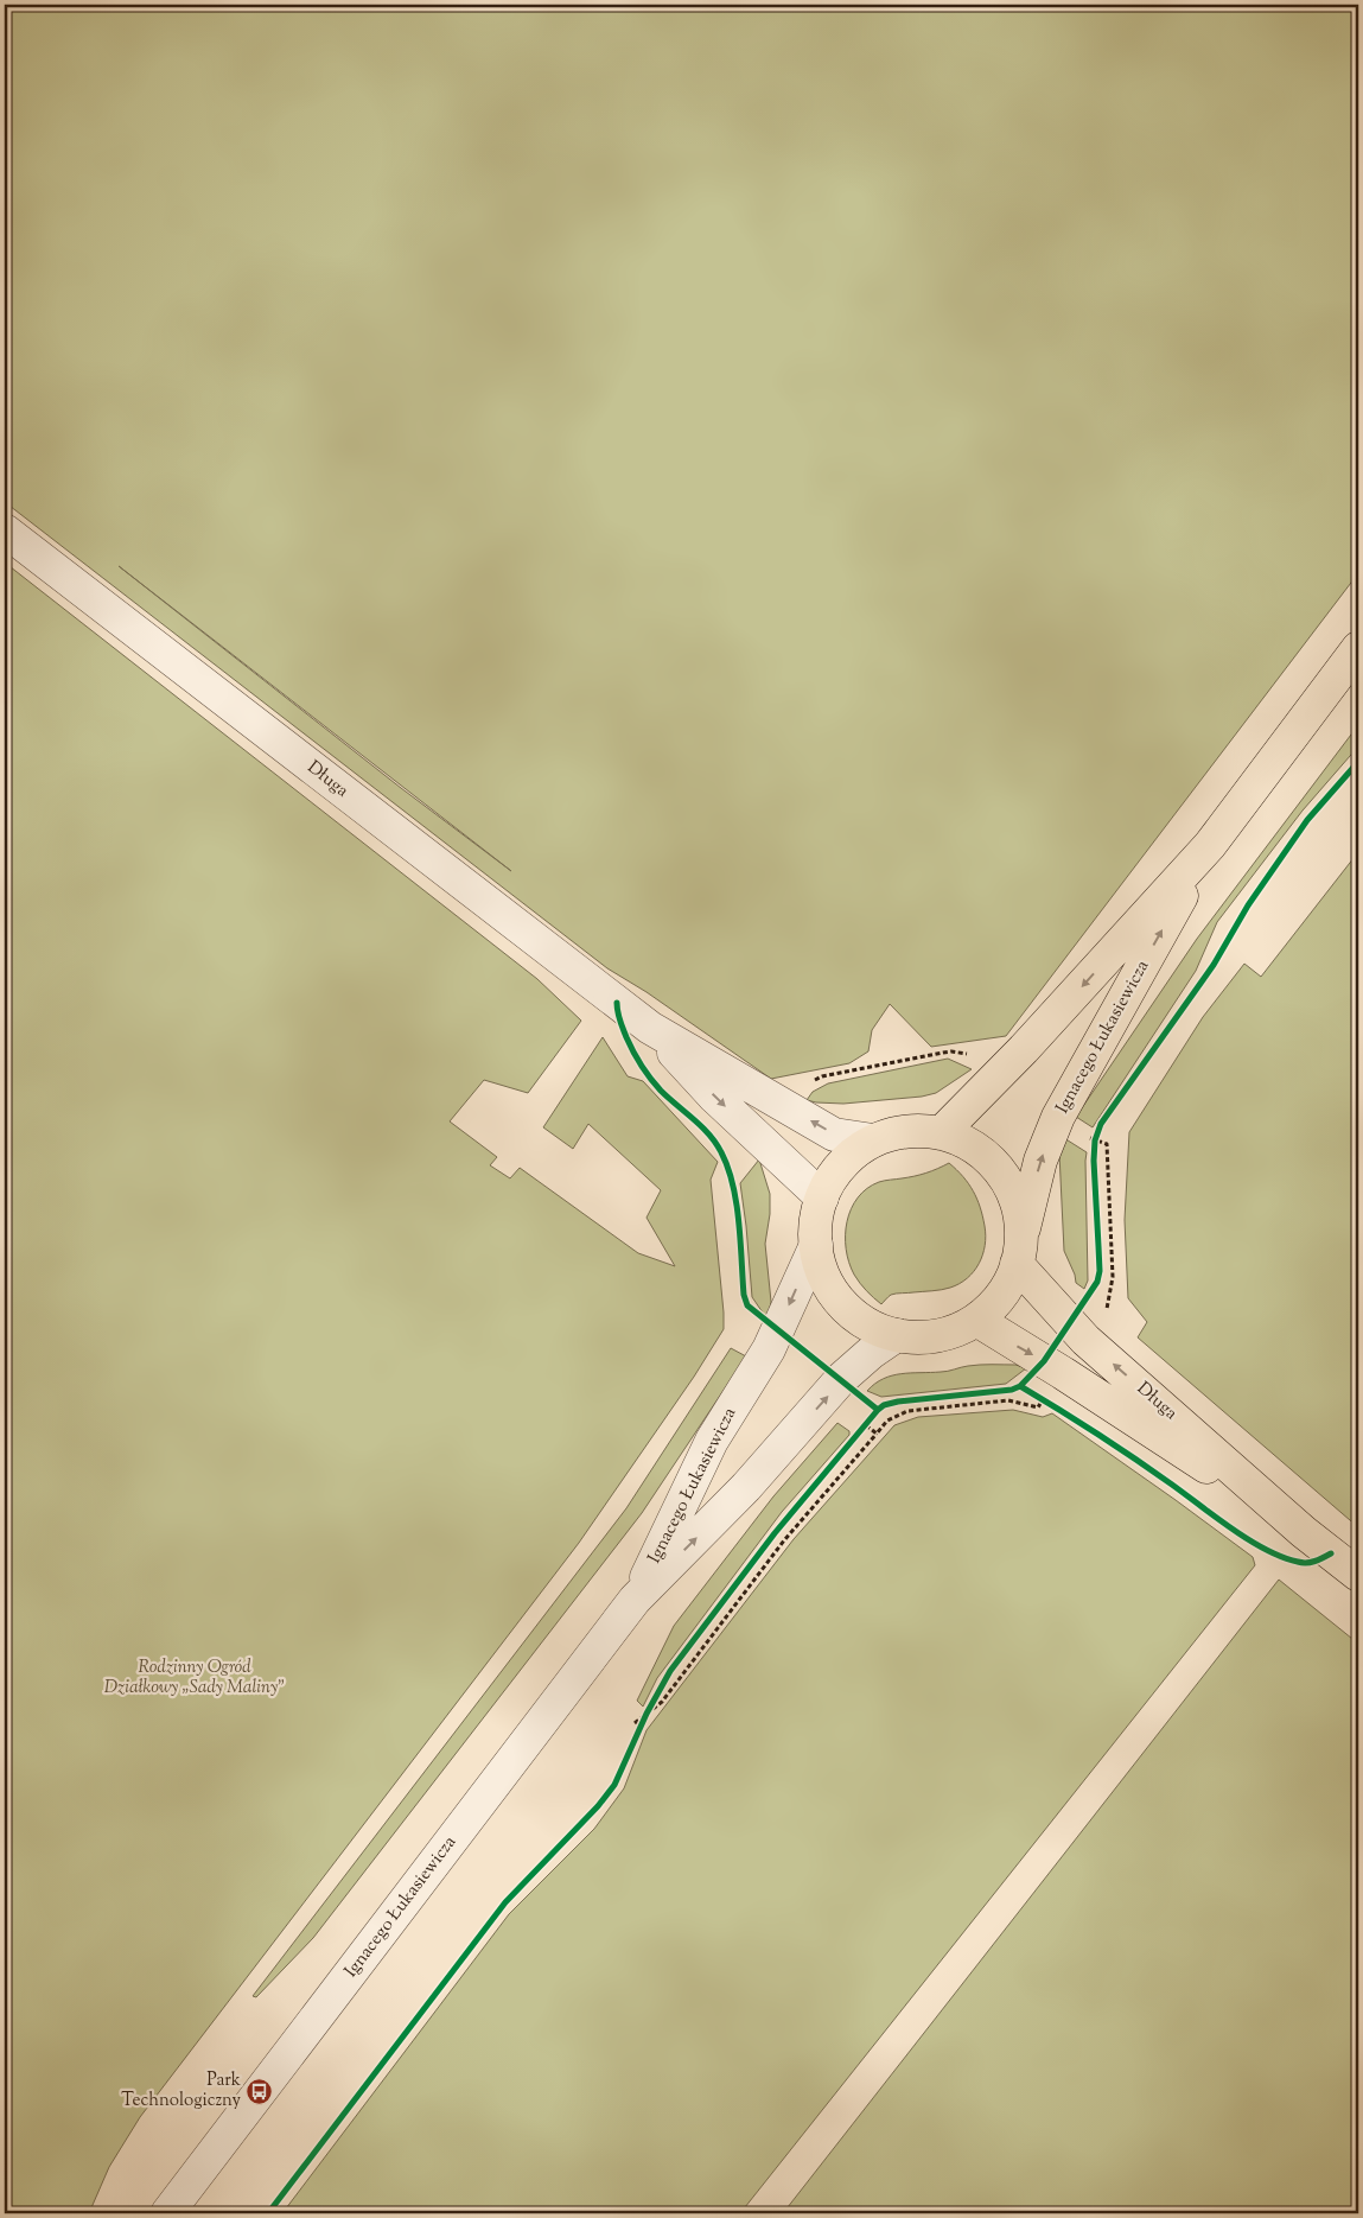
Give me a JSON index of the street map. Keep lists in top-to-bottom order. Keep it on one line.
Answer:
{"streets":{"main road":["Długa","Ignacego Łukasiewicza"]},"crossings":[["Długa","Ignacego Łukasiewicza"]],"parks":["Rodzinny Ogród Działkowy „Sady Maliny”"],"places":{"bus stop":["Park Technologiczny"]}}
